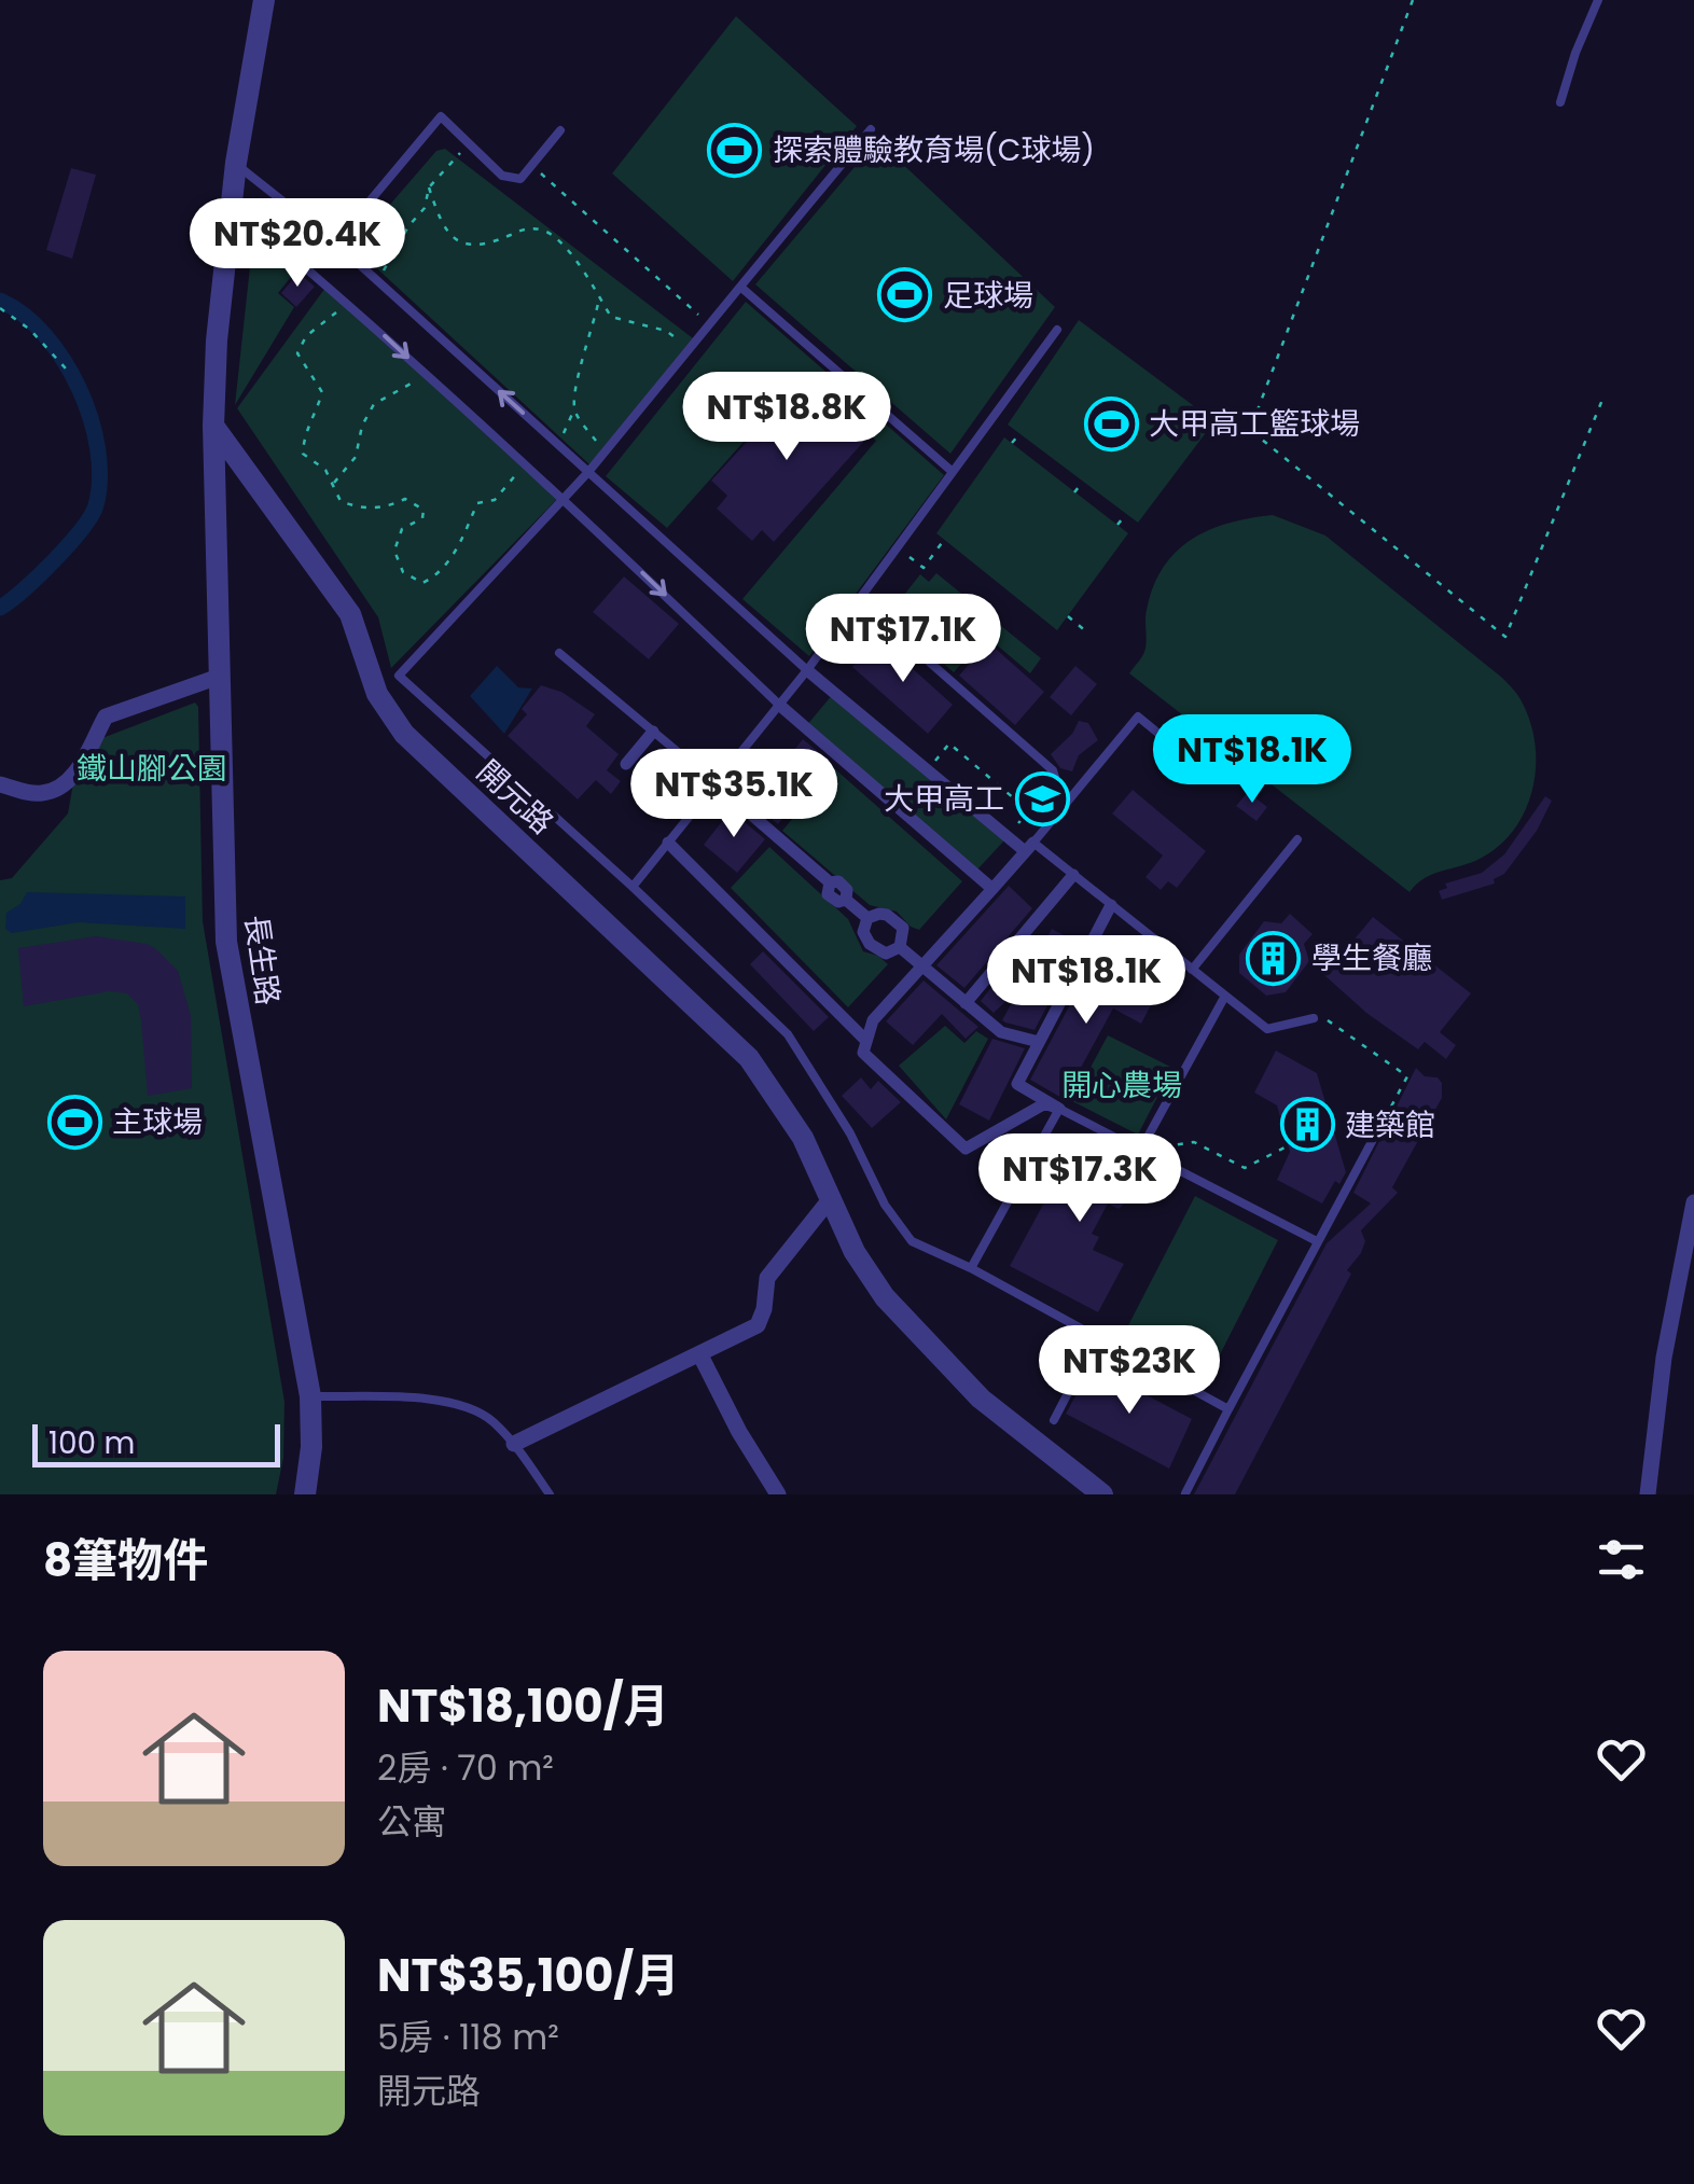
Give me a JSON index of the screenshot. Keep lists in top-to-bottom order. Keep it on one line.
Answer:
{"streets":{"street":["開元路","長生路"]},"crossings":[["開元路","長生路"]],"parks":["鐵山腳公園","開心農場"],"places":{"sports":["探索體驗教育場(C球場)","足球場","大甲高工籃球場","主球場"],"school or university":["大甲高工"],"building":["學生餐廳","建築館"]},"scale_bar":"100 m","page":{"price":["NT$20.4K","NT$18.8K","NT$17.1K","NT$18.1K","NT$35.1K","NT$18.1K","NT$17.3K","NT$23K"],"scale":"100 m","heading":"8筆物件","list":[{"name":"NT$18,100/月","note":"2房 · 70 m² · 公寓"},{"name":"NT$35,100/月","note":"5房 · 118 m² · 開元路"}]}}
